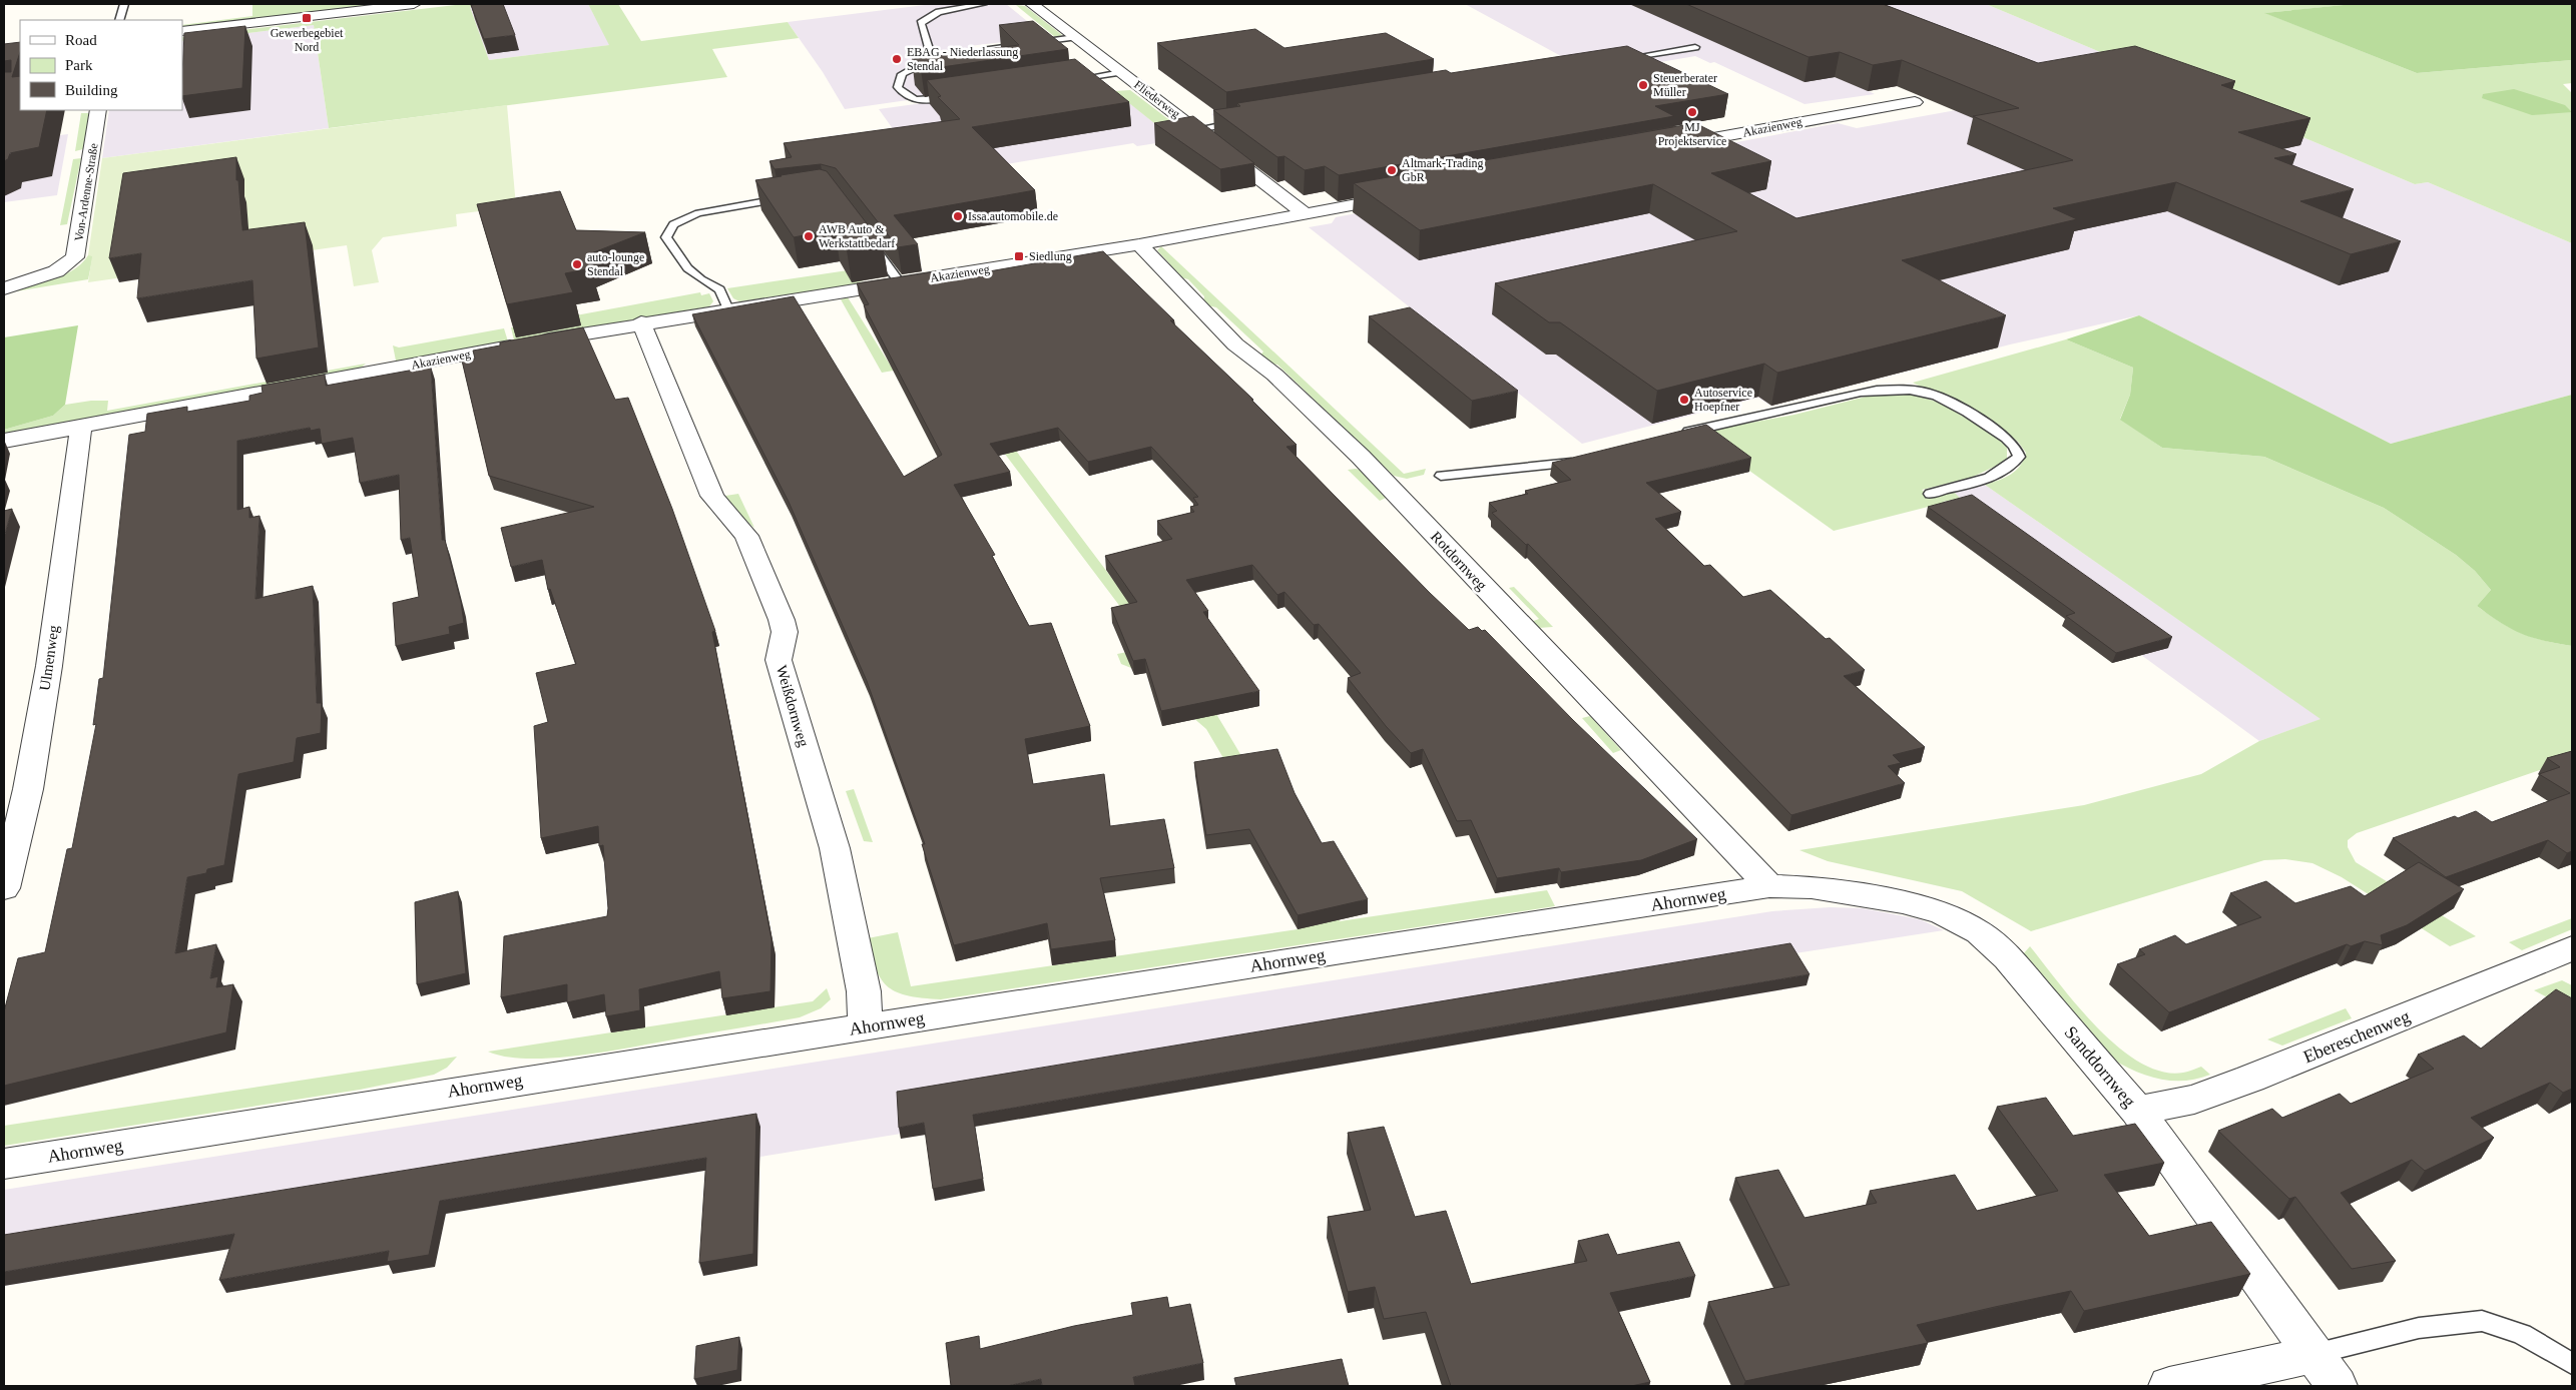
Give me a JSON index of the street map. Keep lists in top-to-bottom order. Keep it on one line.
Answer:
{"streets":{"street":["Fliederweg","Akazienweg","Von-Ardenne-Straße","Rotdornweg","Ulmenweg","Weißdornweg","Ahornweg","Ebereschenweg","Sanddornweg"]},"crossings":[["Fliederweg","Akazienweg"],["Akazienweg","Rotdornweg"],["Akazienweg","Ulmenweg"],["Akazienweg","Weißdornweg"],["Rotdornweg","Ahornweg"],["Rotdornweg","Sanddornweg"],["Weißdornweg","Ahornweg"],["Ahornweg","Sanddornweg"],["Ebereschenweg","Sanddornweg"]],"places":{"transit":["Gewerbegebiet Nord","Siedlung"],"other":["EBAG - Niederlassung Stendal","Steuerberater Müller","MJ Projektservice","Altmark-Trading GbR","Issa.automobile.de","AWB Auto & Werkstattbedarf","auto-lounge Stendal","Autoservice Hoepfner"]},"legend":["Road","Park","Building"]}
